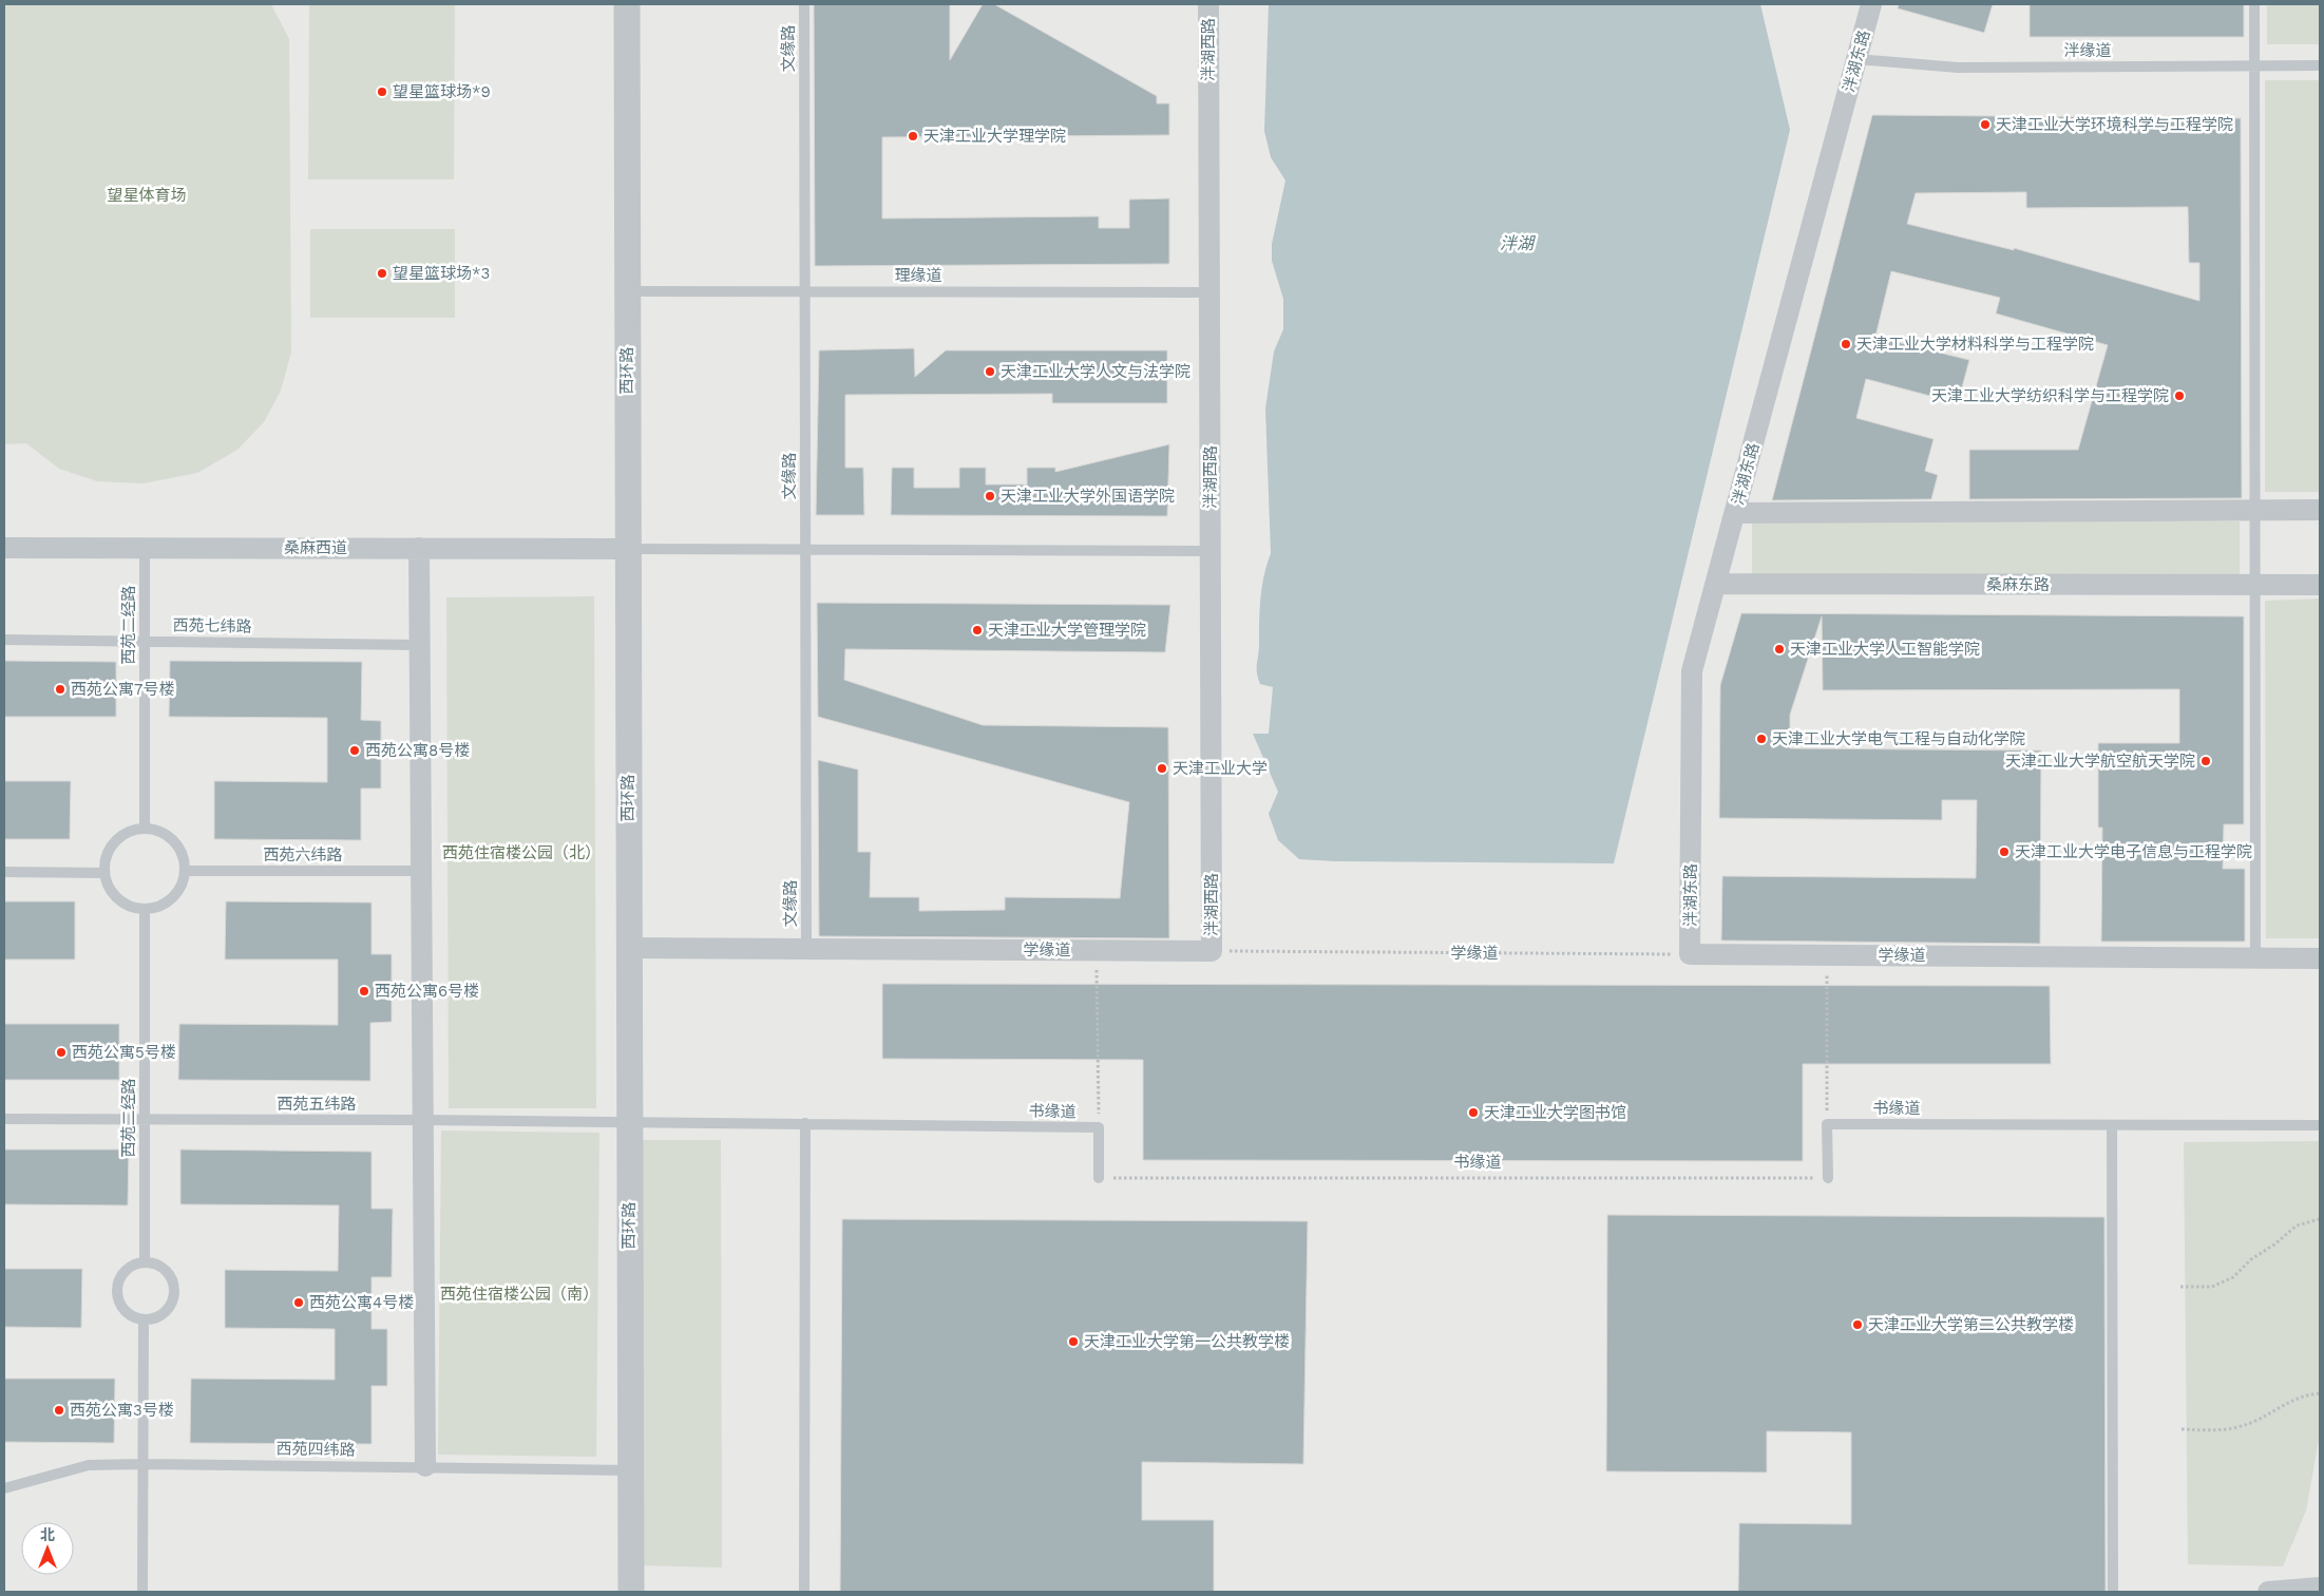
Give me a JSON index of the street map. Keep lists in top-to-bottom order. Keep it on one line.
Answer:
{"streets":{"street":["泮湖西路","泮湖东路","西环路","桑麻西道","桑麻东路","学缘道"],"lane":["文缘路","泮缘道","理缘道","西苑二经路","西苑七纬路","西苑六纬路","西苑五纬路","书缘道","西苑四纬路"]},"crossings":[["文缘路","理缘道"],["文缘路","学缘道"],["泮湖西路","理缘道"],["泮湖西路","学缘道"],["泮缘道","泮湖东路"],["泮湖东路","桑麻东路"],["泮湖东路","学缘道"],["理缘道","西环路"],["西环路","桑麻西道"],["西环路","学缘道"],["西环路","西苑五纬路"],["西环路","书缘道"],["西环路","西苑四纬路"],["桑麻西道","西苑二经路"],["西苑二经路","西苑七纬路"],["西苑二经路","西苑六纬路"],["西苑二经路","西苑五纬路"],["西苑五纬路","书缘道"]],"water":["泮湖"],"parks":["望星体育场","西苑住宿楼公园（北）","西苑住宿楼公园（南）"],"places":["望星篮球场*9","天津工业大学环境科学与工程学院","天津工业大学理学院","望星篮球场*3","天津工业大学材料科学与工程学院","天津工业大学人文与法学院","天津工业大学纺织科学与工程学院","天津工业大学外国语学院","天津工业大学管理学院","天津工业大学人工智能学院","西苑公寓7号楼","天津工业大学电气工程与自动化学院","西苑公寓8号楼","天津工业大学航空航天学院","天津工业大学","天津工业大学电子信息与工程学院","西苑公寓6号楼","西苑公寓5号楼","天津工业大学图书馆","西苑公寓4号楼","天津工业大学第二公共教学楼","天津工业大学第一公共教学楼","西苑公寓3号楼"],"north":"top"}
